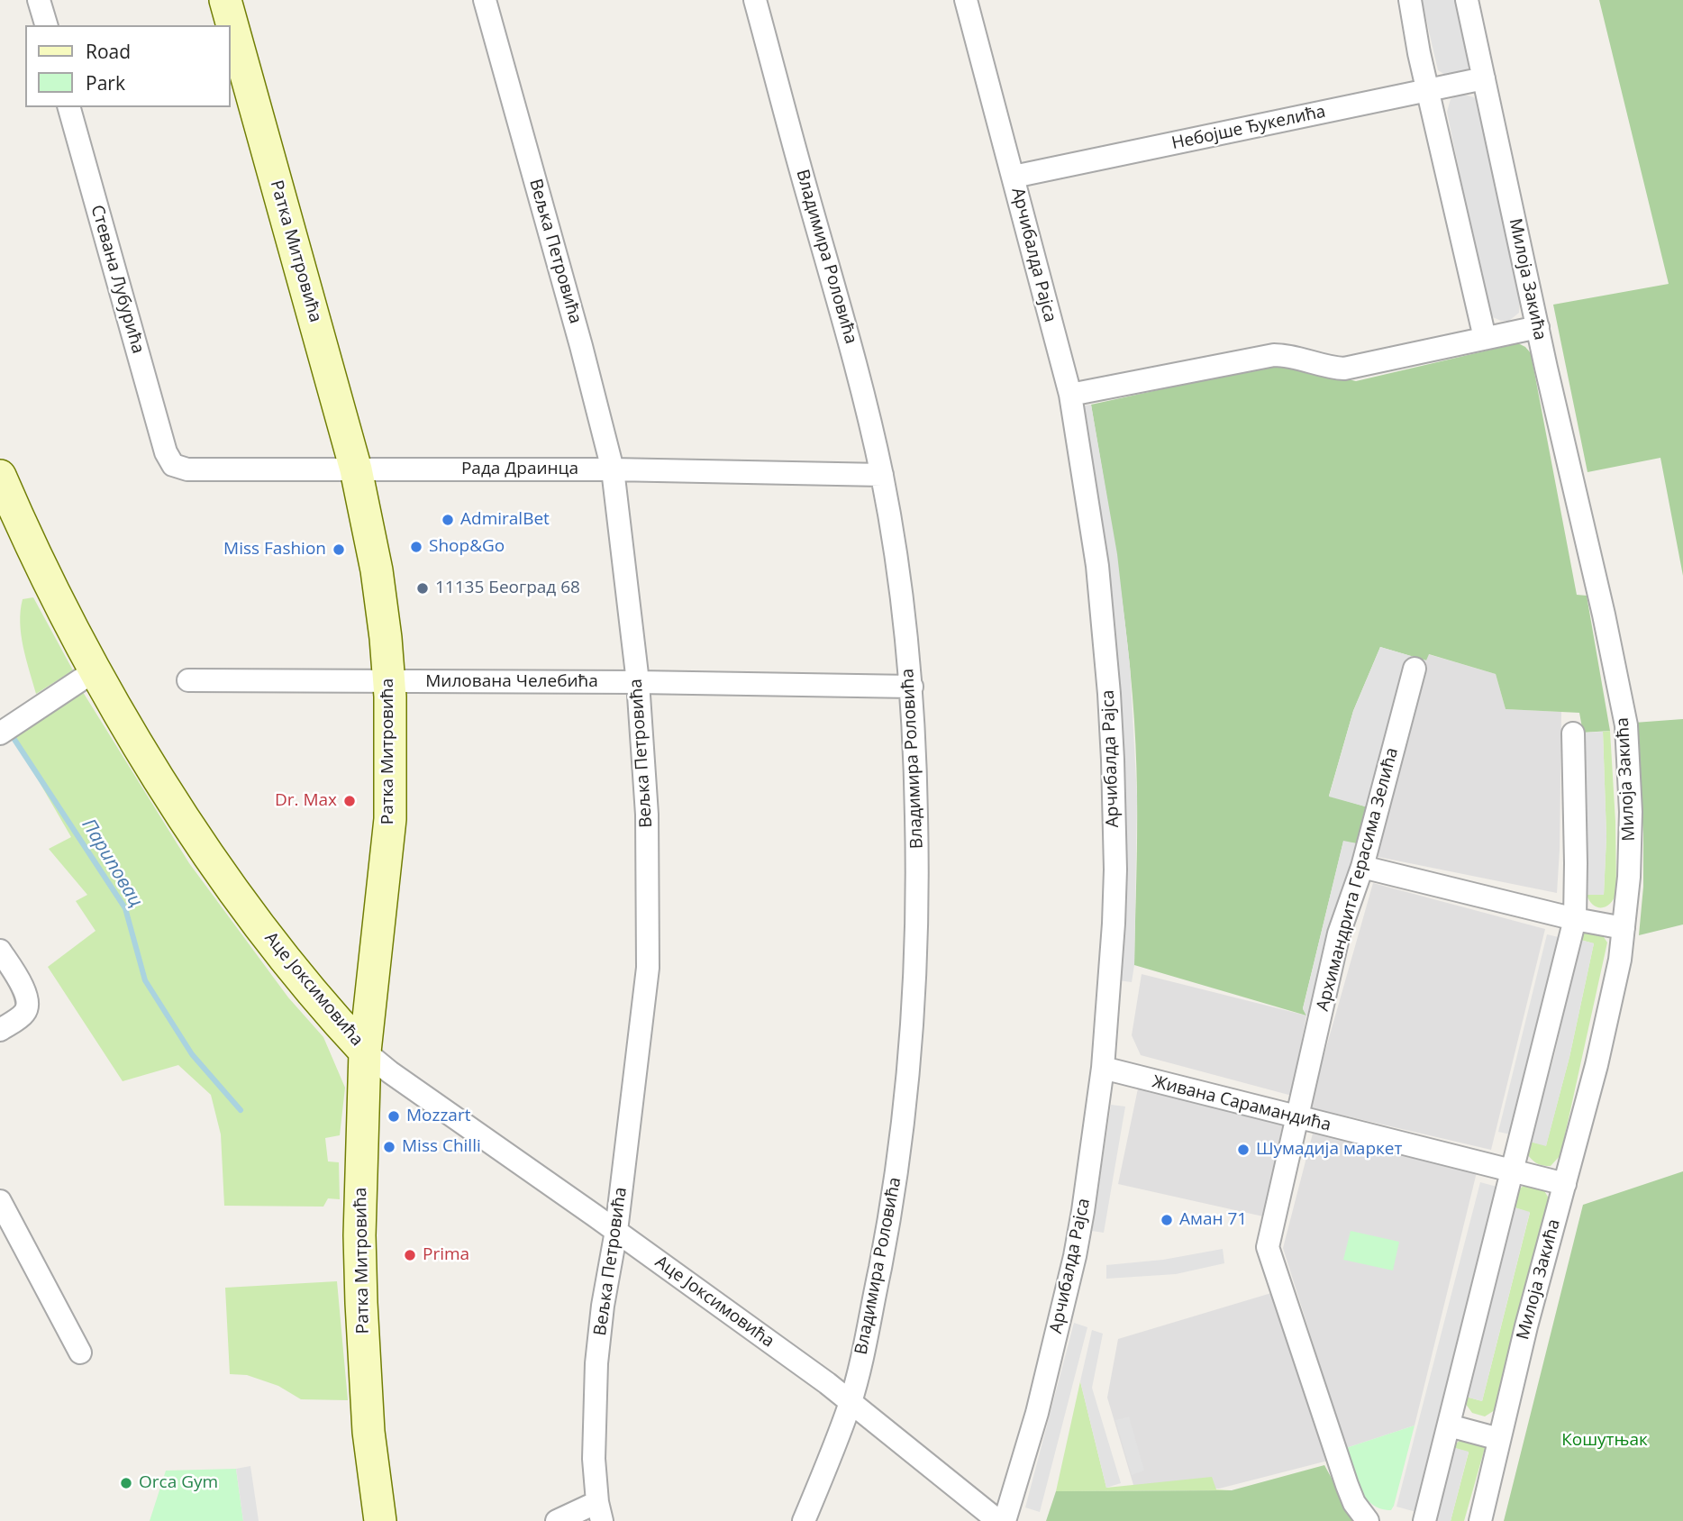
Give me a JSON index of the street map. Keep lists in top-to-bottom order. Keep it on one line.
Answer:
{"streets":{"main road":["Ратка Митровића","Аце Јоксимовића"],"street":["Небојше Ђукелића","Вељка Петровића","Арчибалда Рајса","Владимира Роловића","Стевана Лубурића","Милоја Закића","Рада Драинца","Милована Челебића","Архимандрита Герасима Зелића","Живана Сарамандића"]},"crossings":[["Небојше Ђукелића","Арчибалда Рајса"],["Небојше Ђукелића","Милоја Закића"],["Ратка Митровића","Рада Драинца"],["Ратка Митровића","Милована Челебића"],["Ратка Митровића","Аце Јоксимовића"],["Вељка Петровића","Рада Драинца"],["Вељка Петровића","Милована Челебића"],["Вељка Петровића","Аце Јоксимовића"],["Арчибалда Рајса","Живана Сарамандића"],["Владимира Роловића","Рада Драинца"],["Владимира Роловића","Милована Челебића"],["Владимира Роловића","Аце Јоксимовића"],["Стевана Лубурића","Рада Драинца"],["Милоја Закића","Живана Сарамандића"],["Архимандрита Герасима Зелића","Живана Сарамандића"]],"water":["Париповац"],"parks":["Кошутњак"],"places":["AdmiralBet","Shop&Go","Miss Fashion","11135 Београд 68","Dr. Max","Mozzart","Miss Chilli","Шумадија маркет","Аман 71","Prima","Orca Gym"],"legend":["Road","Park"]}
